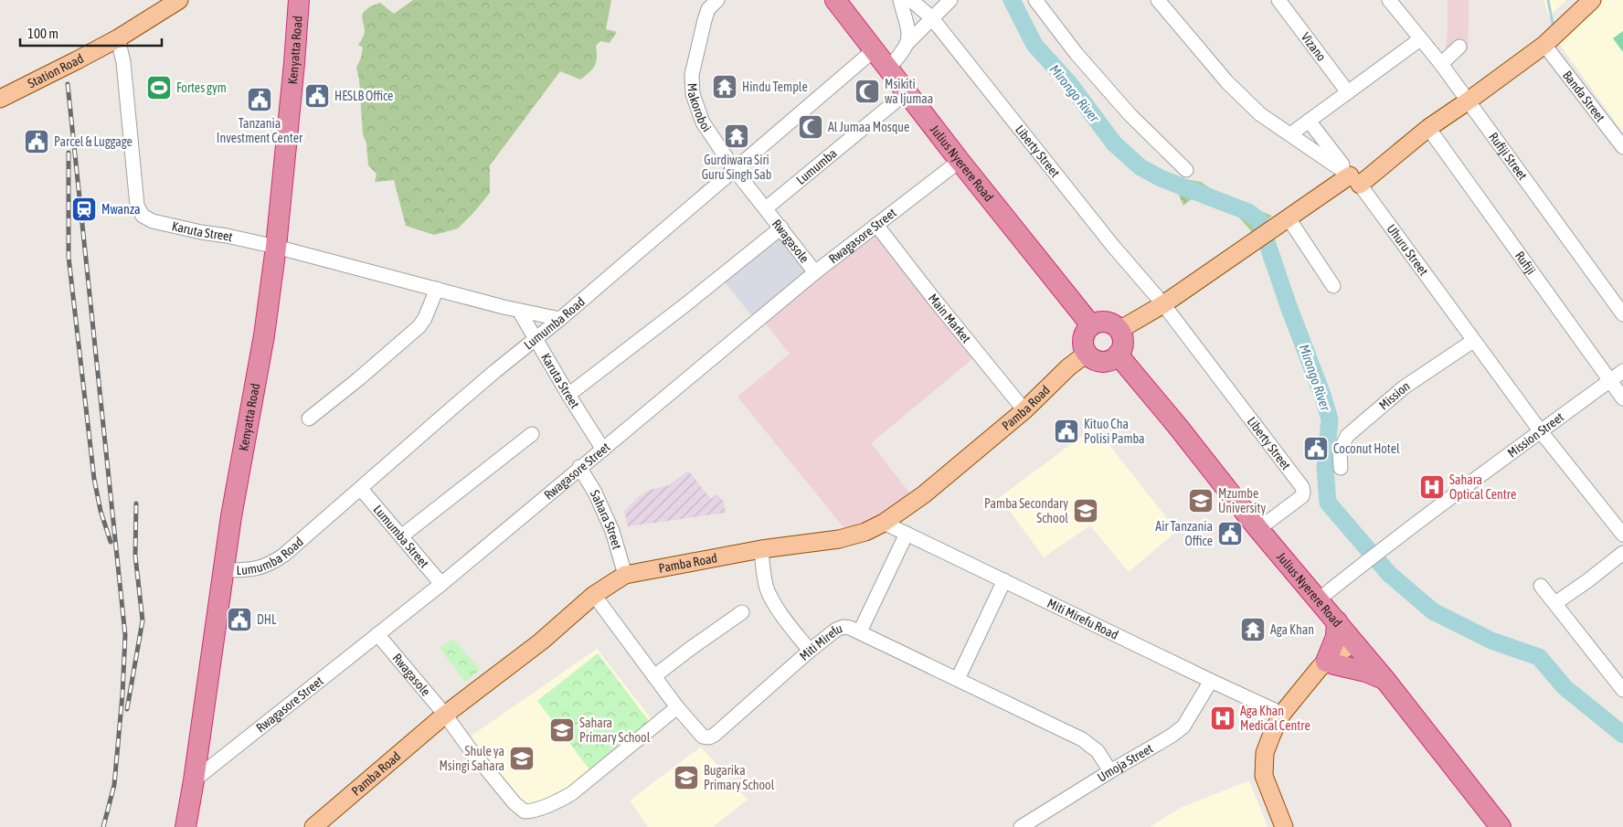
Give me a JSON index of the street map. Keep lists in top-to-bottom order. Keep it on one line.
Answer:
{"streets":{"highway":["Kenyatta Road","Julius Nyerere Road"],"main road":["Station Road","Pamba Road"],"street":["Vizano","Banda Street","Makoroboi","Liberty Street","Rufiji Street","Lumumba","Karuta Street","Rwagasore Street","Rwagasole","Uhuru Street","Rufiji","Main Market","Lumumba Road","Mission","Mission Street","Sahara Street","Lumumba Street","Miti Mirefu Road","Miti Mirefu","Umoja Street"]},"crossings":[["Kenyatta Road","Karuta Street"],["Kenyatta Road","Rwagasore Street"],["Kenyatta Road","Lumumba Road"],["Station Road","Karuta Street"],["Makoroboi","Lumumba Road"],["Liberty Street","Julius Nyerere Road"],["Julius Nyerere Road","Lumumba"],["Julius Nyerere Road","Rwagasore Street"],["Julius Nyerere Road","Lumumba Road"],["Julius Nyerere Road","Pamba Road"],["Julius Nyerere Road","Mission Street"],["Lumumba","Rwagasole"],["Karuta Street","Rwagasore Street"],["Karuta Street","Lumumba Road"],["Rwagasore Street","Rwagasole"],["Rwagasore Street","Main Market"],["Rwagasore Street","Sahara Street"],["Rwagasore Street","Lumumba Street"],["Rwagasole","Pamba Road"],["Rwagasole","Miti Mirefu"],["Uhuru Street","Mission"],["Uhuru Street","Mission Street"],["Rufiji","Mission Street"],["Main Market","Pamba Road"],["Lumumba Road","Lumumba Street"],["Pamba Road","Sahara Street"],["Pamba Road","Miti Mirefu Road"],["Pamba Road","Miti Mirefu"],["Miti Mirefu Road","Umoja Street"],["Miti Mirefu","Umoja Street"]],"water":["Mirongo River"],"places":{"temple":["Hindu Temple","Gurdiwara Siri Guru Singh Sab","Aga Khan"],"sports":["Fortes gym"],"mosque":["Msikiti wa Ijumaa","Al Jumaa Mosque"],"public building":["HESLB Office","Tanzania Investment Center","Parcel & Luggage","Kituo Cha Polisi Pamba","Coconut Hotel","Air Tanzania Office","DHL"],"station":["Mwanza"],"hospital":["Sahara Optical Centre","Aga Khan Medical Centre"],"school or university":["Mzumbe University","Pamba Secondary School","Sahara Primary School","Shule ya Msingi Sahara","Bugarika Primary School"]},"scale_bar":"100 m"}
